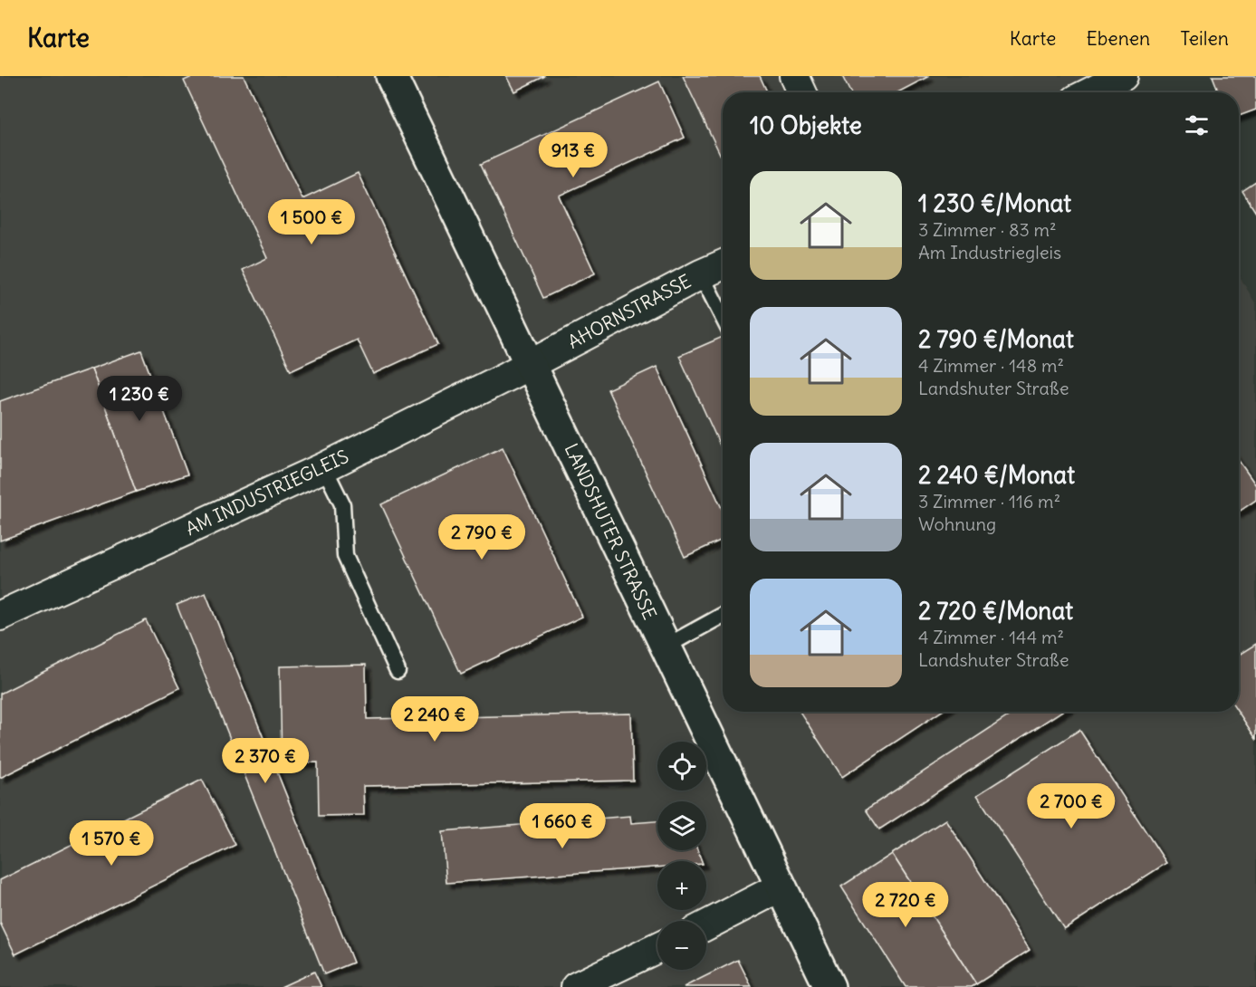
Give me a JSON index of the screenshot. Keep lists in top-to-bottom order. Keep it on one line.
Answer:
{"streets":{"street":["AHORNSTRASSE","AM INDUSTRIEGLEIS","LANDSHUTER STRASSE"]},"crossings":[["AHORNSTRASSE","AM INDUSTRIEGLEIS"],["AHORNSTRASSE","LANDSHUTER STRASSE"],["AM INDUSTRIEGLEIS","LANDSHUTER STRASSE"]],"page":{"header":"Karte","nav":["Karte","Ebenen","Teilen"],"heading":"10 Objekte","price":["913 €","1 500 €","1 230 €","2 790 €","2 240 €","2 370 €","2 700 €","1 660 €","1 570 €","2 720 €"],"list":[{"name":"1 230 €/Monat","note":"3 Zimmer · 83 m² · Am Industriegleis"},{"name":"2 790 €/Monat","note":"4 Zimmer · 148 m² · Landshuter Straße"},{"name":"2 240 €/Monat","note":"3 Zimmer · 116 m² · Wohnung"},{"name":"2 720 €/Monat","note":"4 Zimmer · 144 m² · Landshuter Straße"}],"map_buttons":["+","−"]}}
